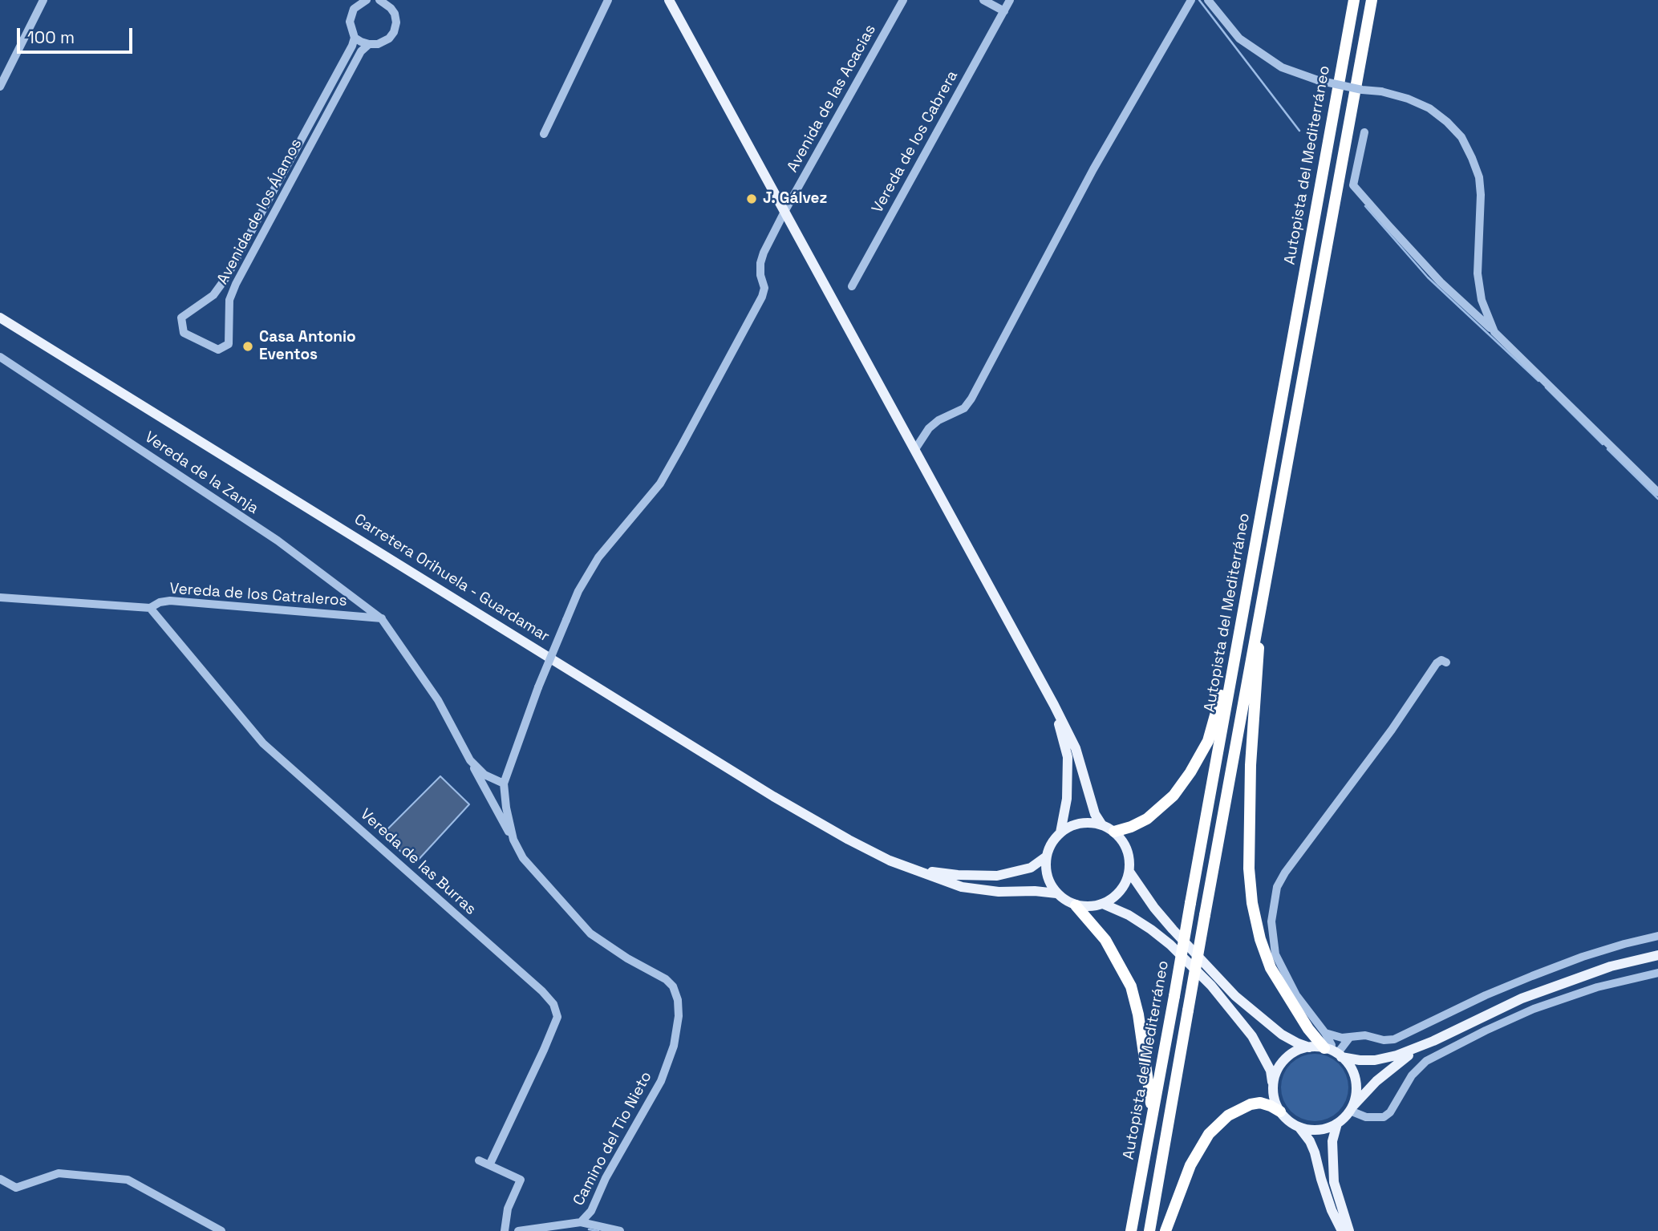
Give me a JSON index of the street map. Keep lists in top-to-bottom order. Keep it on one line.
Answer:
{"streets":{"highway":["Autopista del Mediterráneo"],"main road":["Carretera Orihuela - Guardamar"],"street":["Avenida de las Acacias","Vereda de los Cabrera","Avenida de los Álamos","Vereda de la Zanja","Vereda de los Catraleros","Vereda de las Burras","Camino del Tio Nieto"]},"crossings":[["Avenida de las Acacias","Camino del Tio Nieto"],["Vereda de la Zanja","Vereda de los Catraleros"],["Vereda de la Zanja","Camino del Tio Nieto"],["Vereda de los Catraleros","Vereda de las Burras"],["Vereda de los Catraleros","Camino del Tio Nieto"]],"places":["J. Gálvez","Casa Antonio Eventos"],"scale_bar":"100 m"}
